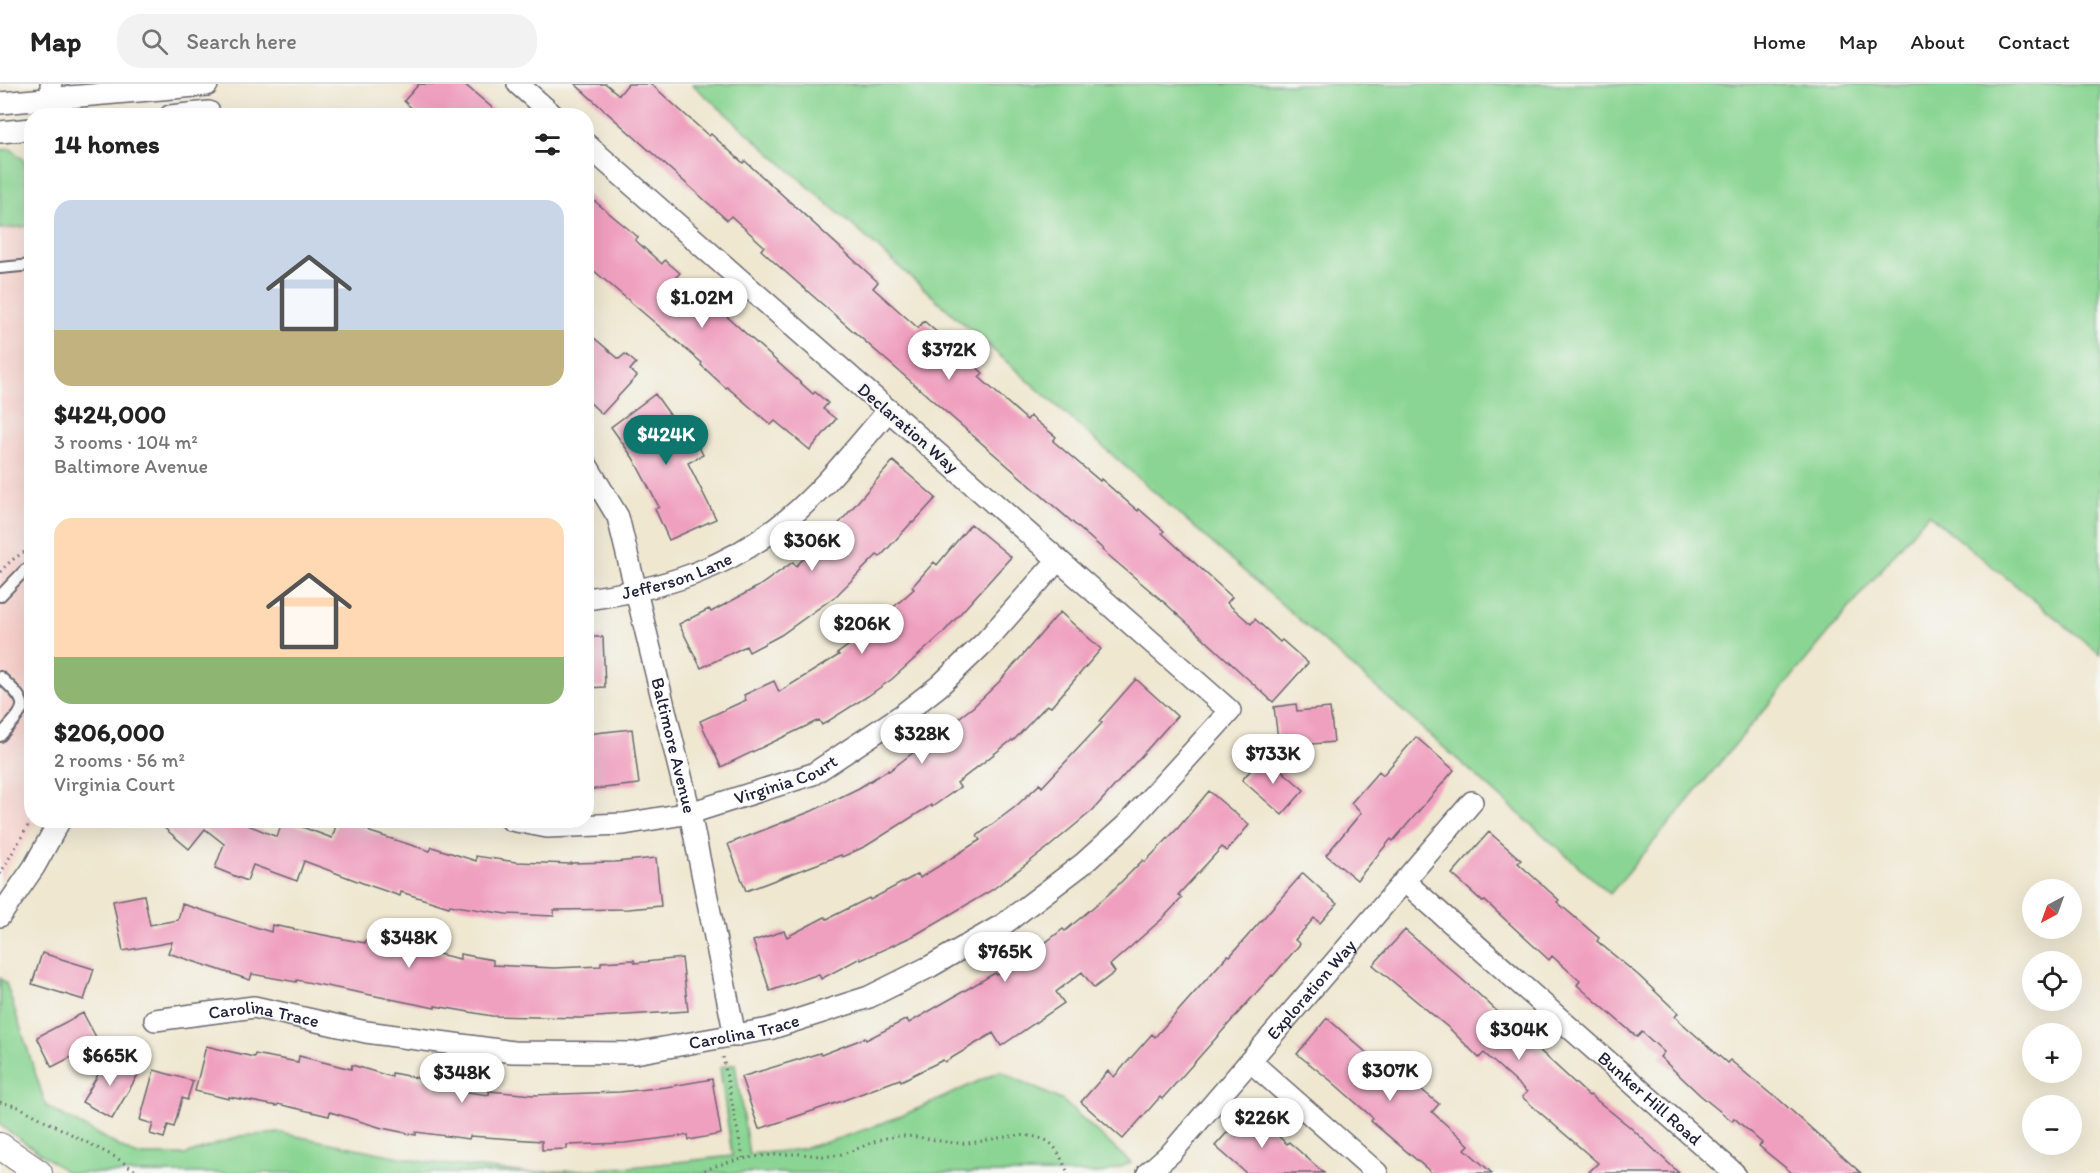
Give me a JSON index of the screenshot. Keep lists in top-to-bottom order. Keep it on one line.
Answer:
{"streets":{"street":["Declaration Way","Jefferson Lane","Baltimore Avenue","Virginia Court","Exploration Way","Carolina Trace","Bunker Hill Road"]},"crossings":[["Declaration Way","Jefferson Lane"],["Declaration Way","Virginia Court"],["Declaration Way","Carolina Trace"],["Jefferson Lane","Baltimore Avenue"],["Baltimore Avenue","Virginia Court"],["Baltimore Avenue","Carolina Trace"],["Exploration Way","Bunker Hill Road"]],"north":"bottom left","page":{"header":"Map","search":"Search here","nav":["Home","Map","About","Contact"],"heading":"14 homes","list":[{"name":"$424,000","note":"3 rooms · 104 m² · Baltimore Avenue"},{"name":"$206,000","note":"2 rooms · 56 m² · Virginia Court"}],"price":["$1.02M","$372K","$424K","$306K","$206K","$328K","$733K","$348K","$765K","$304K","$665K","$307K","$348K","$226K"],"map_buttons":["+","−"]}}
